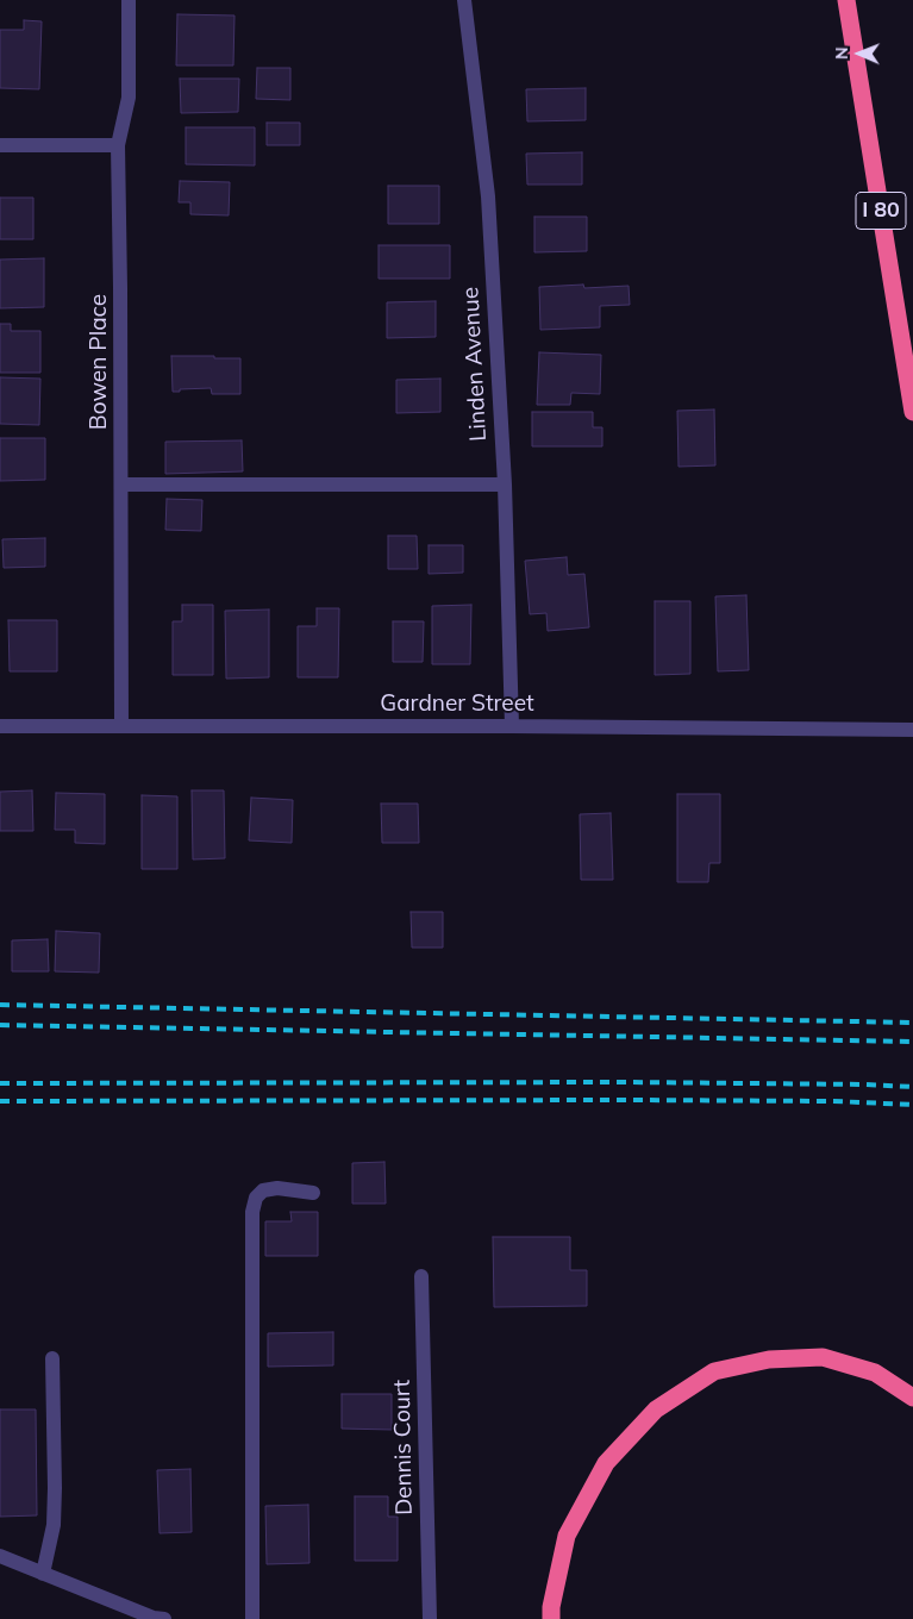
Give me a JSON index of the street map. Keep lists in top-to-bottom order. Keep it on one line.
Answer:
{"streets":{"highway":["I 80"],"street":["Bowen Place","Linden Avenue","Gardner Street","Dennis Court"]},"crossings":[["Bowen Place","Gardner Street"],["Linden Avenue","Gardner Street"]],"north":"left"}
